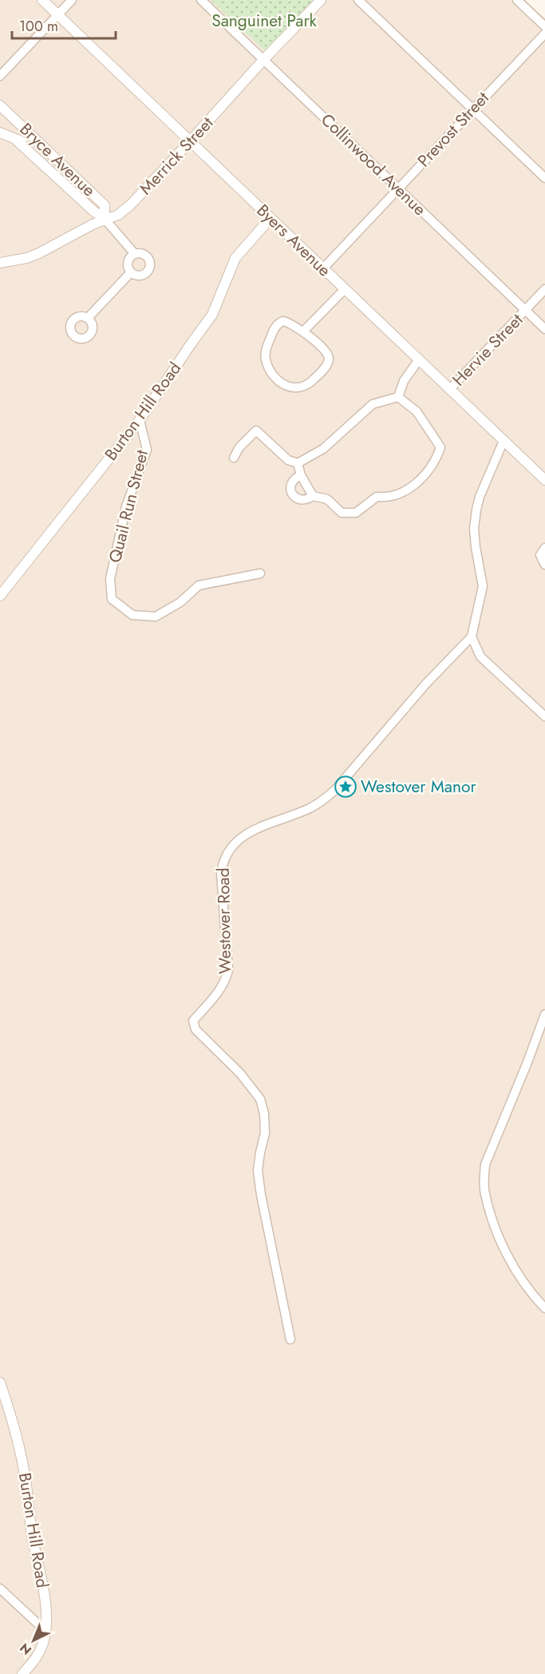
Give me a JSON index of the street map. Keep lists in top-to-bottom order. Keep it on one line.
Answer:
{"streets":{"street":["Prevost Street","Merrick Street","Bryce Avenue","Collinwood Avenue","Byers Avenue","Hervie Street","Burton Hill Road","Quail Run Street","Westover Road"]},"crossings":[["Prevost Street","Collinwood Avenue"],["Prevost Street","Byers Avenue"],["Merrick Street","Bryce Avenue"],["Merrick Street","Collinwood Avenue"],["Merrick Street","Byers Avenue"],["Collinwood Avenue","Hervie Street"],["Byers Avenue","Hervie Street"],["Byers Avenue","Burton Hill Road"],["Burton Hill Road","Quail Run Street"]],"parks":["Sanguinet Park"],"places":{"place":["Westover Manor"]},"scale_bar":"100 m","north":"bottom left"}
